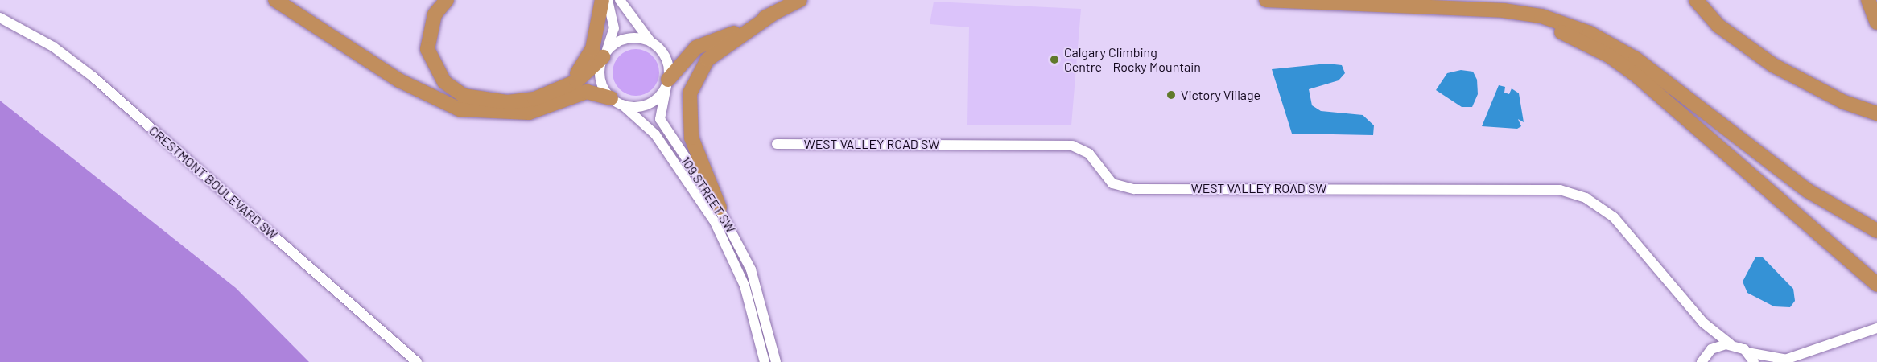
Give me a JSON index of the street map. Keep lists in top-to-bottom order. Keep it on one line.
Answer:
{"streets":{"street":["WEST VALLEY ROAD SW","CRESTMONT BOULEVARD SW","109 STREET SW"]},"places":["Calgary Climbing Centre – Rocky Mountain","Victory Village"]}
